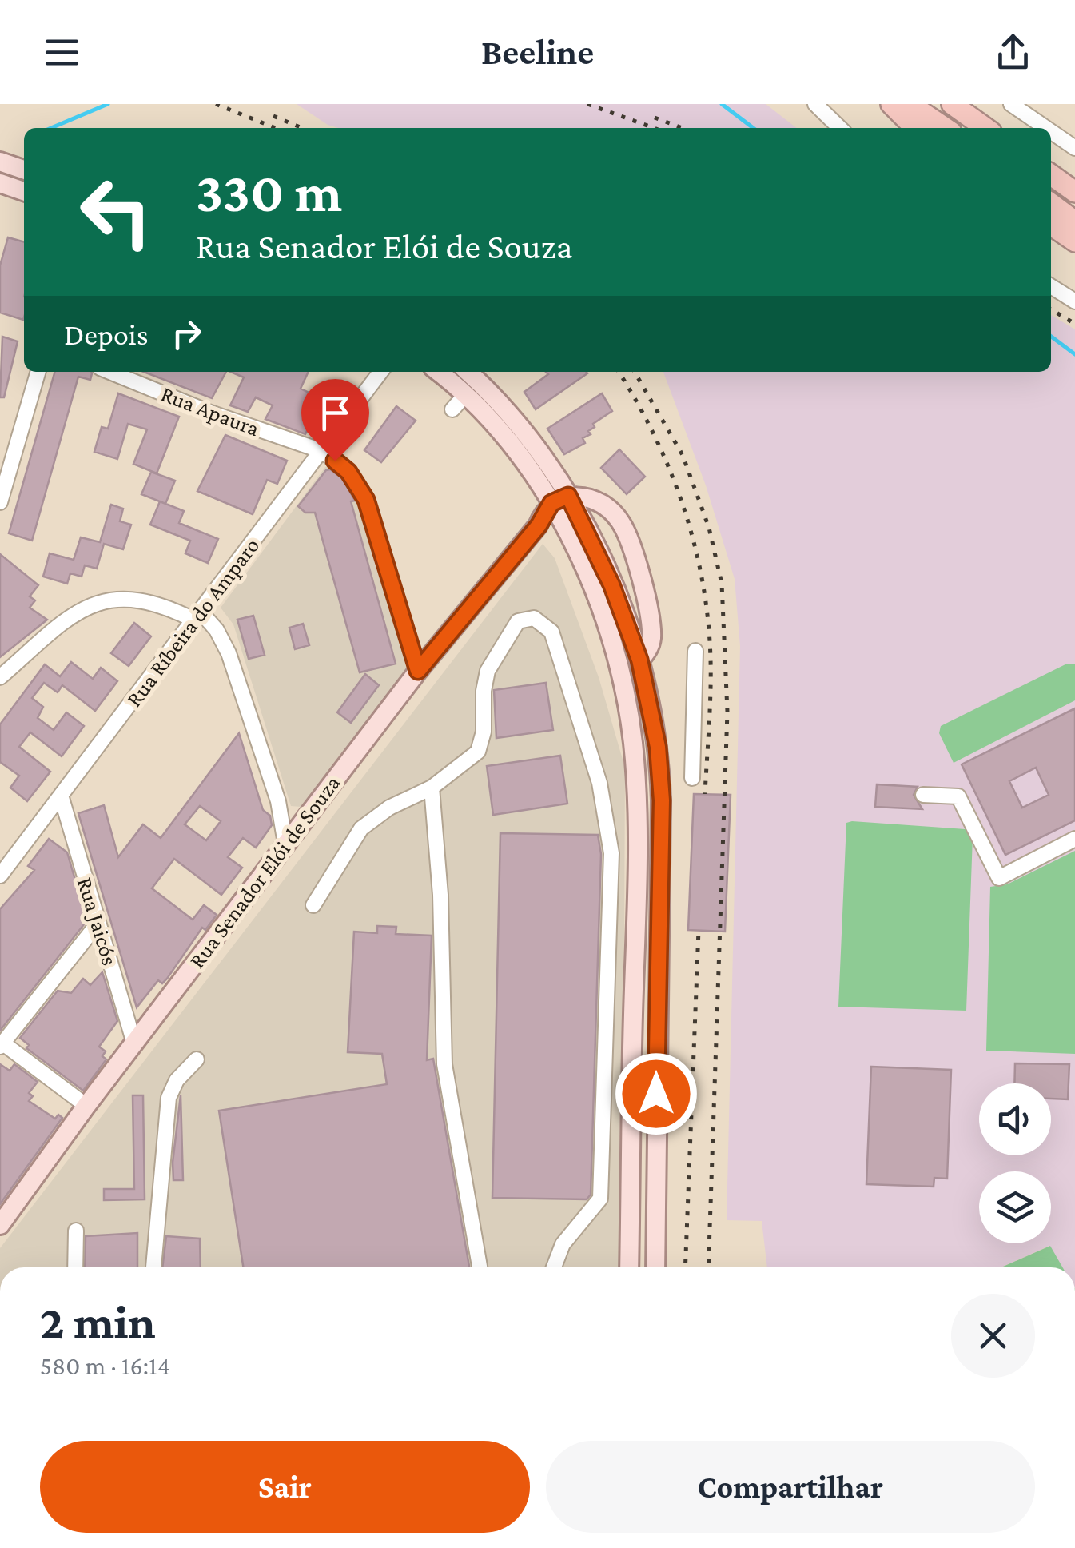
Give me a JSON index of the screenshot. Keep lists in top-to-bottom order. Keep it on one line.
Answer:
{"streets":{"main road":["Rua Senador Elói de Souza"],"street":["Rua Apaura","Rua Ríbeira do Amparo","Rua Jaicós"]},"crossings":[["Rua Apaura","Rua Ríbeira do Amparo"],["Rua Ríbeira do Amparo","Rua Jaicós"],["Rua Senador Elói de Souza","Rua Jaicós"]],"page":{"header":"Beeline","turn":["330 m","Rua Senador Elói de Souza"],"then":"Depois","heading":["2 min","580 m · 16:14"],"buttons":["Sair","Compartilhar"]}}
